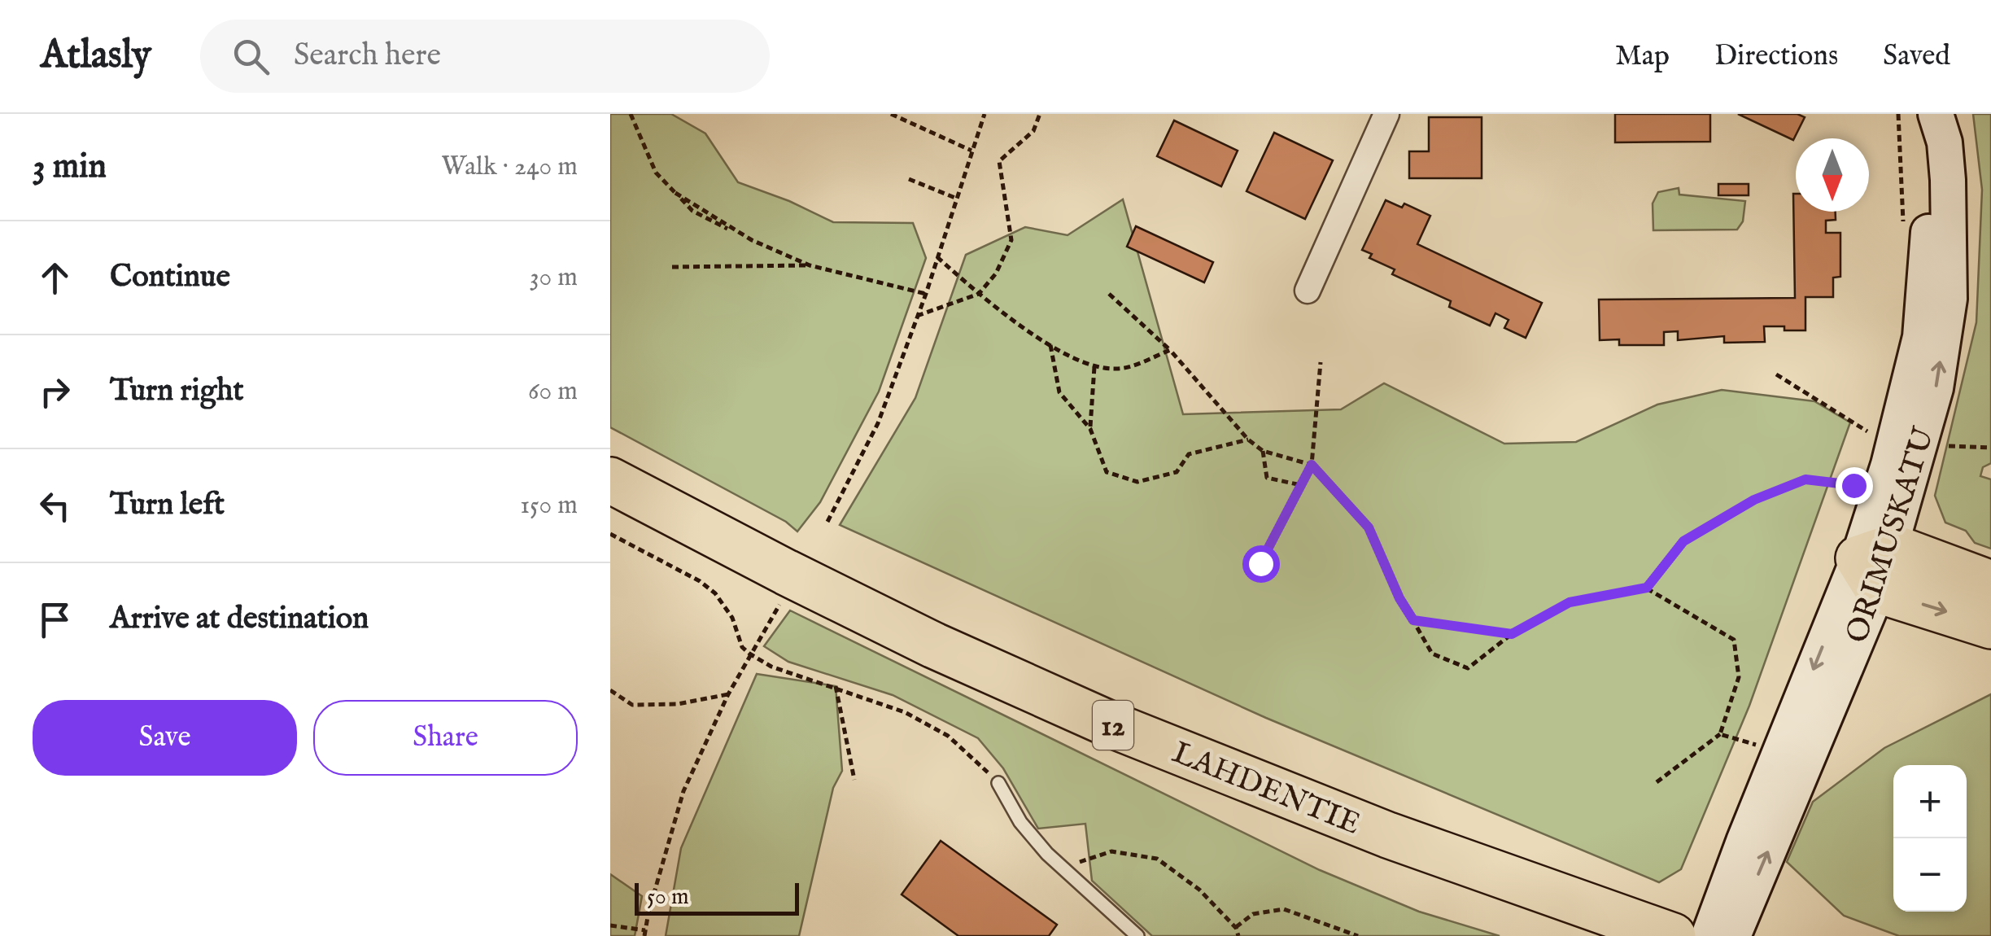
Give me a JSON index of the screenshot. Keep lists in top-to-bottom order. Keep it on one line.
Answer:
{"streets":{"highway":["12","LAHDENTIE"],"main road":["ORIMUSKATU"]},"scale_bar":"50 m","north":"bottom","page":{"header":"Atlasly","search":"Search here","nav":["Map","Directions","Saved"],"heading":["3 min","Walk · 240 m"],"list":[["Continue","30 m"],["Turn right","60 m"],["Turn left","150 m"],"Arrive at destination"],"buttons":["Save","Share"],"map_buttons":["+","−"],"scale":"50 m"}}
